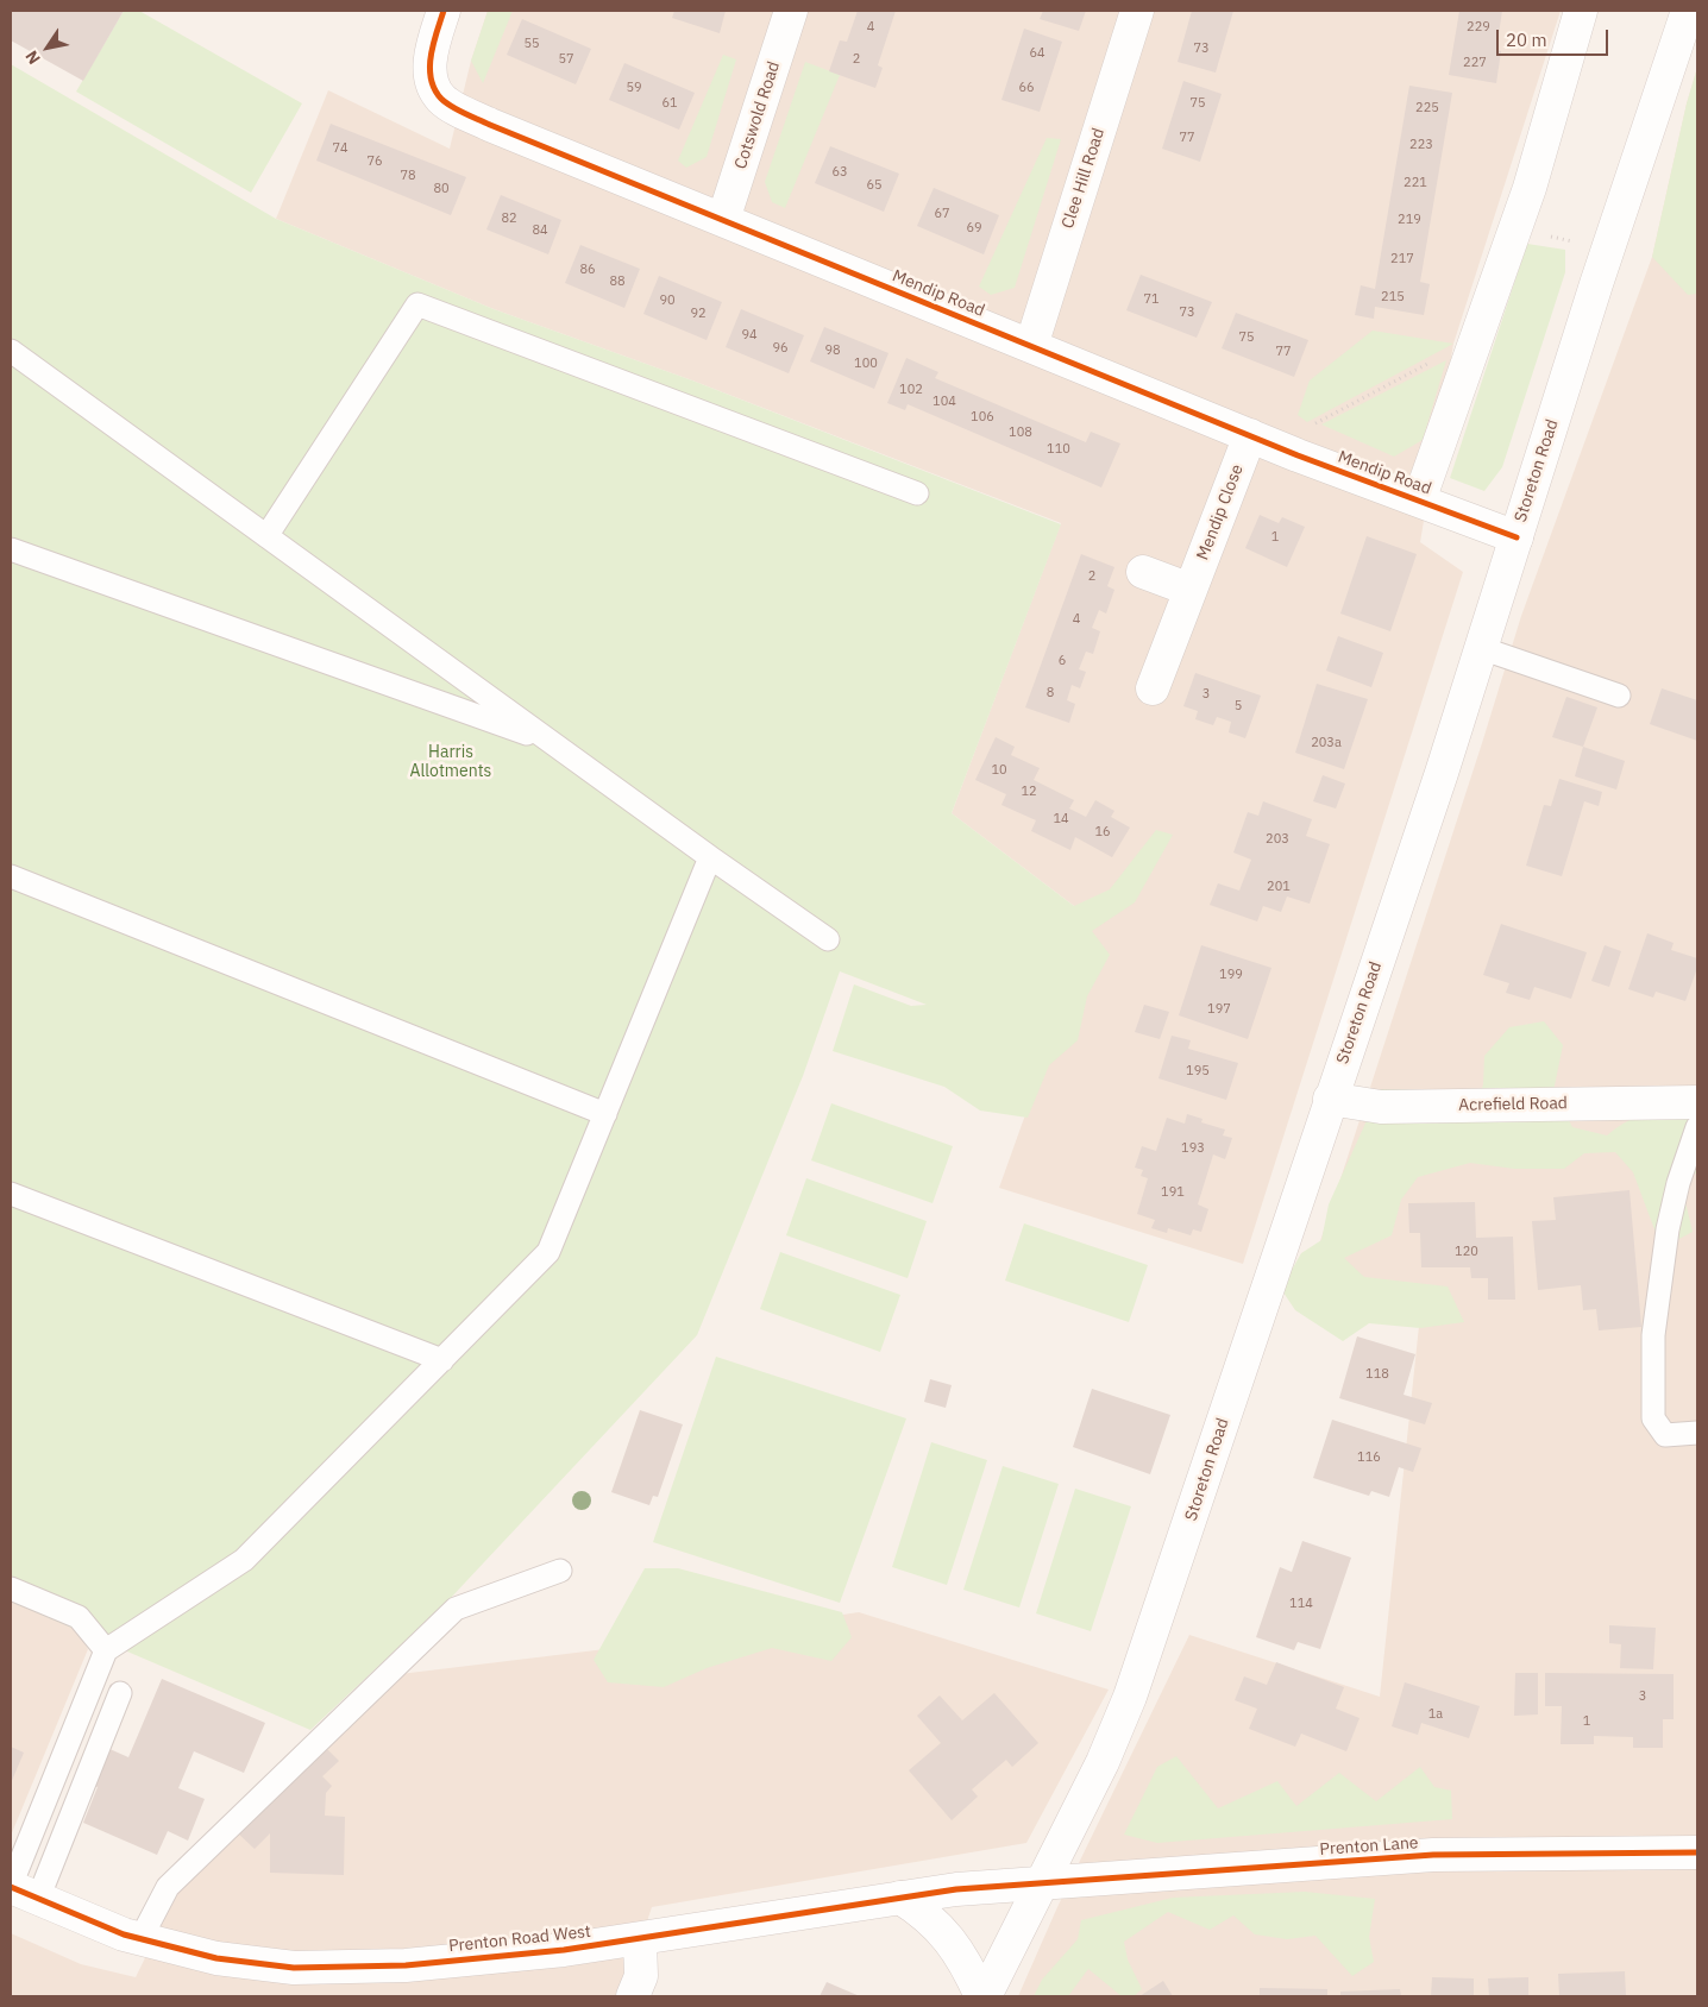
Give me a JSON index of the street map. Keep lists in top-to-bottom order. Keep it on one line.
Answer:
{"streets":{"street":["Cotswold Road","Clee Hill Road","Mendip Road","Storeton Road","Mendip Close","Acrefield Road","Prenton Lane","Prenton Road West"]},"crossings":[["Cotswold Road","Mendip Road"],["Clee Hill Road","Mendip Road"],["Mendip Road","Storeton Road"],["Mendip Road","Mendip Close"],["Storeton Road","Acrefield Road"],["Storeton Road","Prenton Lane"],["Storeton Road","Prenton Road West"],["Prenton Lane","Prenton Road West"]],"parks":["Harris Allotments"],"house_numbers":["4","229","55","73","64","57","2","227","59","66","61","75","225","77","223","74","76","63","78","221","65","80","67","82","219","69","84","217","86","88","215","71","90","73","92","94","75","96","98","77","100","102","104","106","108","110","1","2","4","6","8","3","5","203a","10","12","14","16","203","201","199","197","195","193","191","120","118","116","114","3","1a","1"],"scale_bar":"20 m","north":"bottom left"}
